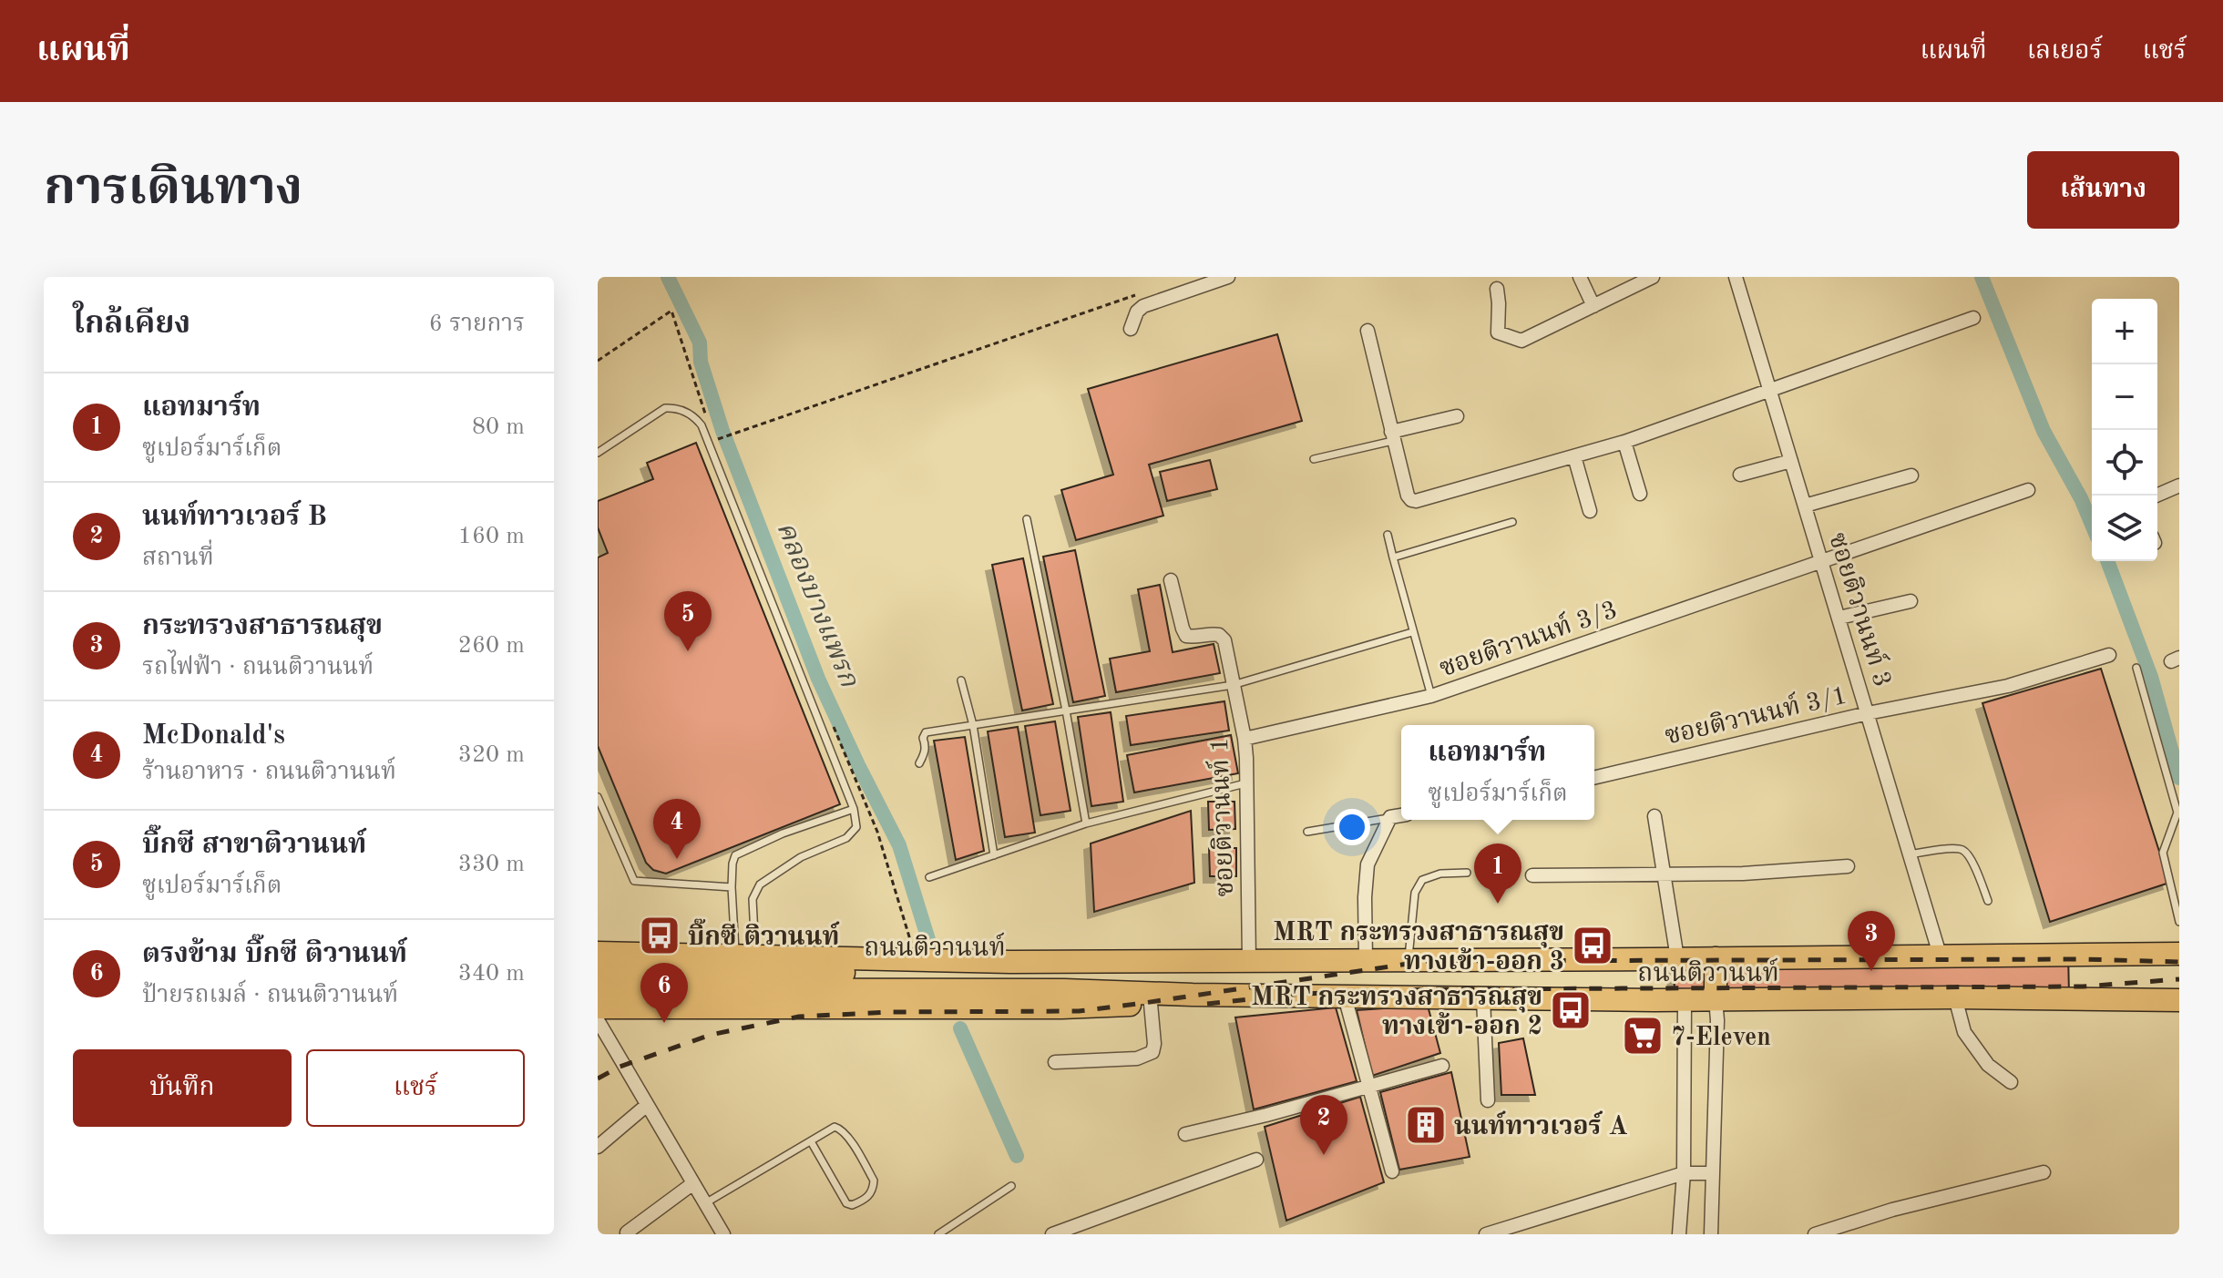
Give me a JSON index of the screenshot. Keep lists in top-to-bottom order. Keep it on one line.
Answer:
{"streets":{"main road":["ถนนติวานนท์"],"street":["ซอยติวานนท์ 3","ซอยติวานนท์ 3/3","ซอยติวานนท์ 3/1","ซอยติวานนท์ 1"]},"crossings":[["ซอยติวานนท์ 3","ซอยติวานนท์ 3/3"],["ซอยติวานนท์ 3","ซอยติวานนท์ 3/1"],["ซอยติวานนท์ 3","ถนนติวานนท์"],["ซอยติวานนท์ 3/3","ซอยติวานนท์ 1"],["ซอยติวานนท์ 1","ถนนติวานนท์"]],"water":["คลองบางแพรก"],"places":{"bus stop":["บิ๊กซี ติวานนท์","MRT กระทรวงสาธารณสุข ทางเข้า-ออก 3","MRT กระทรวงสาธารณสุข ทางเข้า-ออก 2"],"supermarket":["7-Eleven"],"building":["นนท์ทาวเวอร์ A"]},"page":{"header":"แผนที่","nav":["แผนที่","เลเยอร์","แชร์"],"title":"การเดินทาง","buttons":["เส้นทาง",["บันทึก","แชร์"]],"heading":["ใกล้เคียง","6 รายการ"],"map_buttons":["+","−"],"list":[{"mark":"1","name":"แอทมาร์ท","note":"ซูเปอร์มาร์เก็ต","value":"80 m"},{"mark":"2","name":"นนท์ทาวเวอร์ B","note":"สถานที่","value":"160 m"},{"mark":"3","name":"กระทรวงสาธารณสุข","note":"รถไฟฟ้า · ถนนติวานนท์","value":"260 m"},{"mark":"4","name":"McDonald's","note":"ร้านอาหาร · ถนนติวานนท์","value":"320 m"},{"mark":"5","name":"บิ๊กซี สาขาติวานนท์","note":"ซูเปอร์มาร์เก็ต","value":"330 m"},{"mark":"6","name":"ตรงข้าม บิ๊กซี ติวานนท์","note":"ป้ายรถเมล์ · ถนนติวานนท์","value":"340 m"}],"pins":["5","4","1","3","6","2"],"popup":["แอทมาร์ท","ซูเปอร์มาร์เก็ต"]}}
